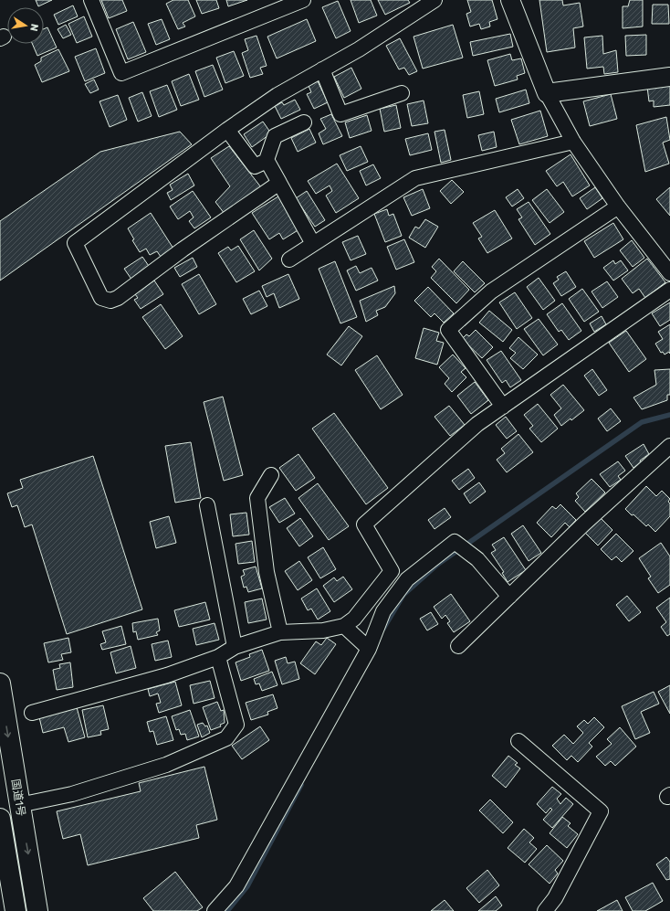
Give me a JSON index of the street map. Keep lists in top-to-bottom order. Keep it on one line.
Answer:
{"streets":{"highway":["国道1号"]},"north":"right"}
